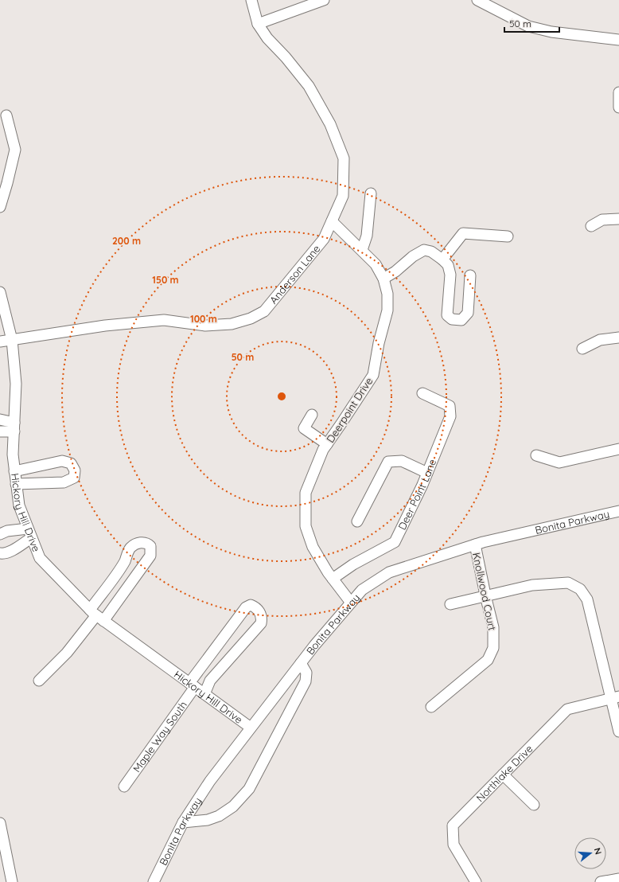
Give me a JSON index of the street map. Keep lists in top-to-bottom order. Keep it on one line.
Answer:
{"streets":{"street":["Anderson Lane","Deerpoint Drive","Deer Point Lane","Hickory Hill Drive","Bonita Parkway","Knollwood Court","Maple Way South","Northlake Drive"]},"crossings":[["Anderson Lane","Deerpoint Drive"],["Anderson Lane","Hickory Hill Drive"],["Deerpoint Drive","Deer Point Lane"],["Deerpoint Drive","Bonita Parkway"],["Hickory Hill Drive","Bonita Parkway"],["Hickory Hill Drive","Maple Way South"],["Bonita Parkway","Knollwood Court"]],"scale_bar":"50 m","north":"right","rings":["200 m","150 m","100 m","50 m"]}
